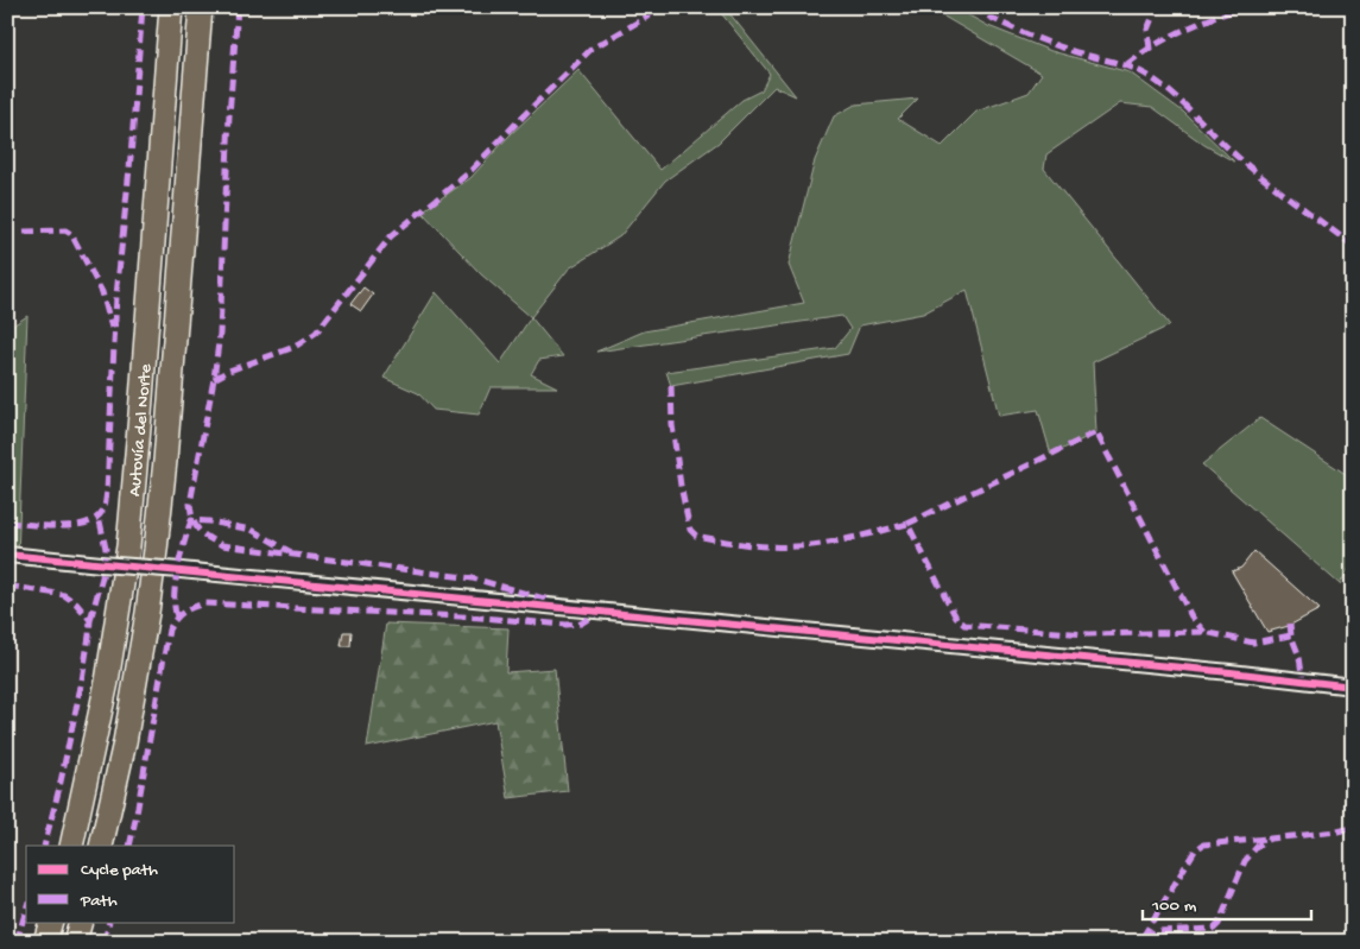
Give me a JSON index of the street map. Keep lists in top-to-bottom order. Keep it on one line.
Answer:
{"streets":{"highway":["Autovía del Norte"]},"legend":["Cycle path","Path"],"scale_bar":"100 m"}
